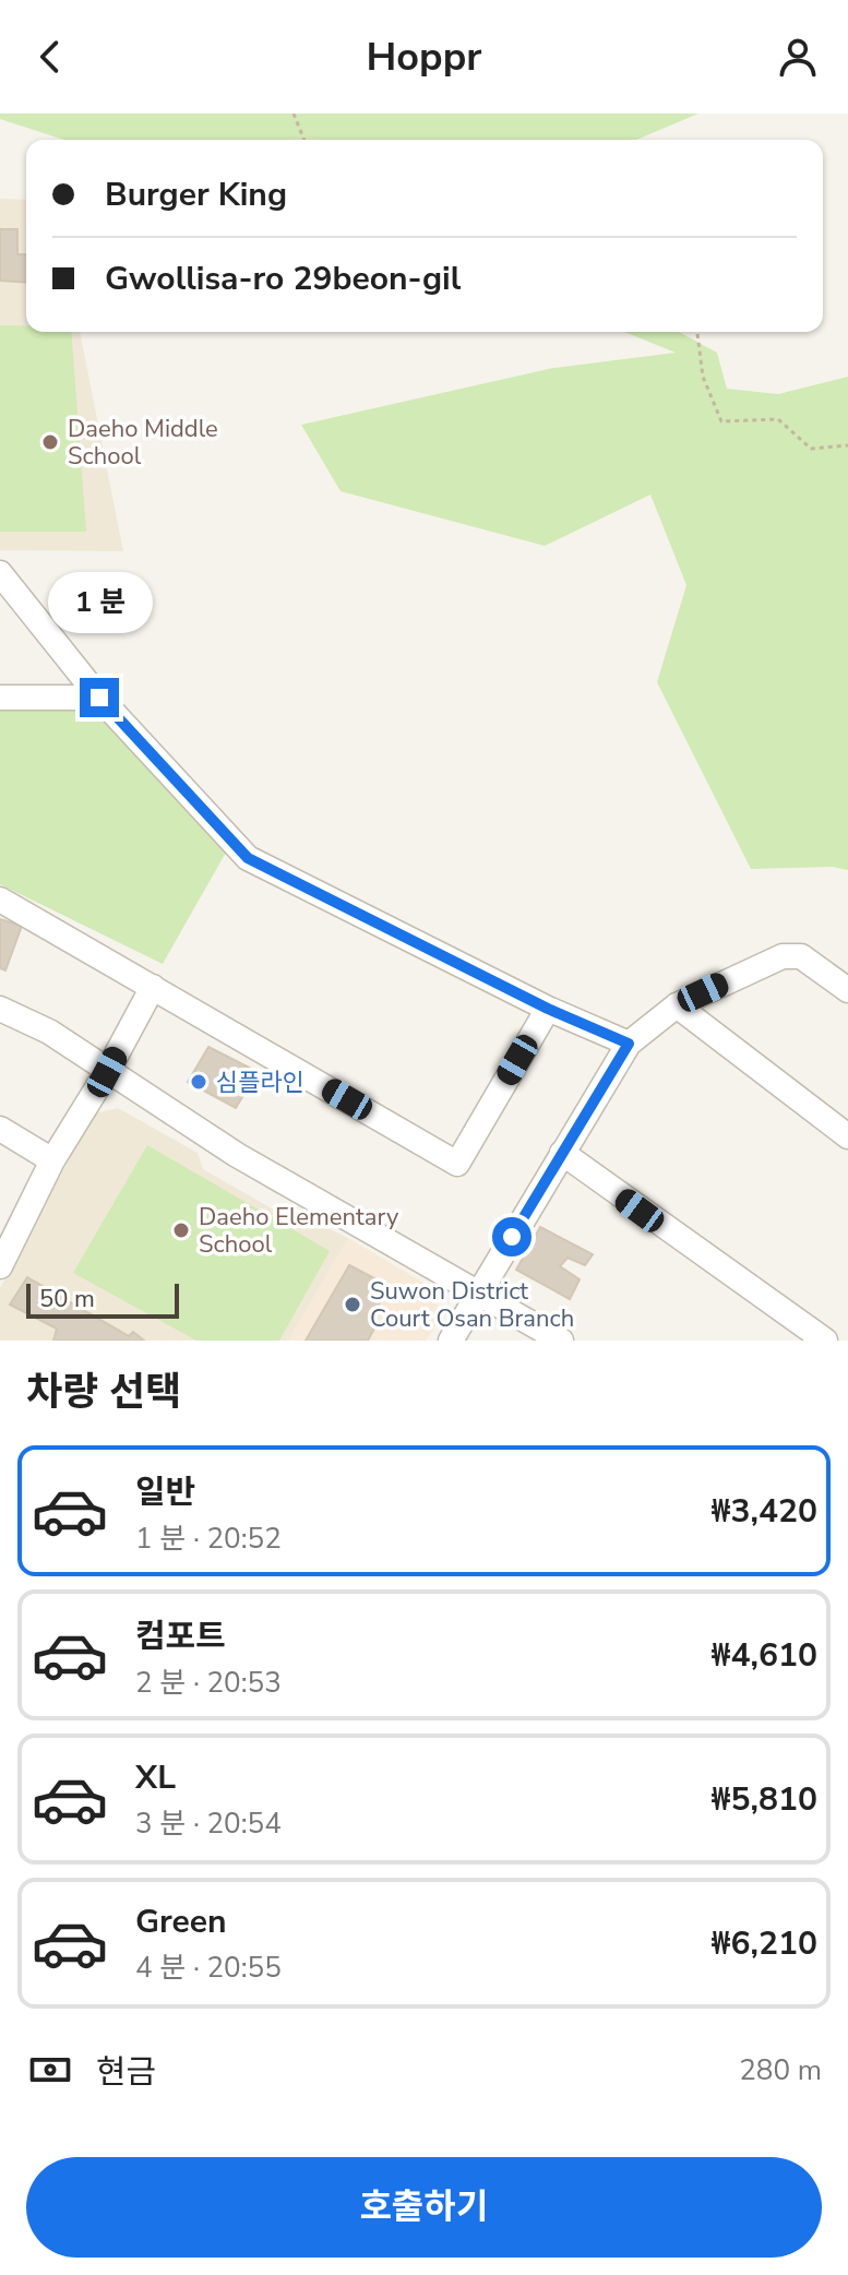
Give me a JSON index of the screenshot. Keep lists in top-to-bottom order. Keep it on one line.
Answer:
{"places":["Daeho Middle School","심플라인","Daeho Elementary School","Suwon District Court Osan Branch"],"scale_bar":"50 m","page":{"header":"Hoppr","banner":["Burger King","Gwollisa-ro 29beon-gil"],"bubble":"1 분","scale":"50 m","heading":"차량 선택","list":[{"name":"일반","note":"1 분 · 20:52","value":"₩3,420"},{"name":"컴포트","note":"2 분 · 20:53","value":"₩4,610"},{"name":"XL","note":"3 분 · 20:54","value":"₩5,810"},{"name":"Green","note":"4 분 · 20:55","value":"₩6,210"}],"pay":["현금","280 m"],"buttons":"호출하기"}}
